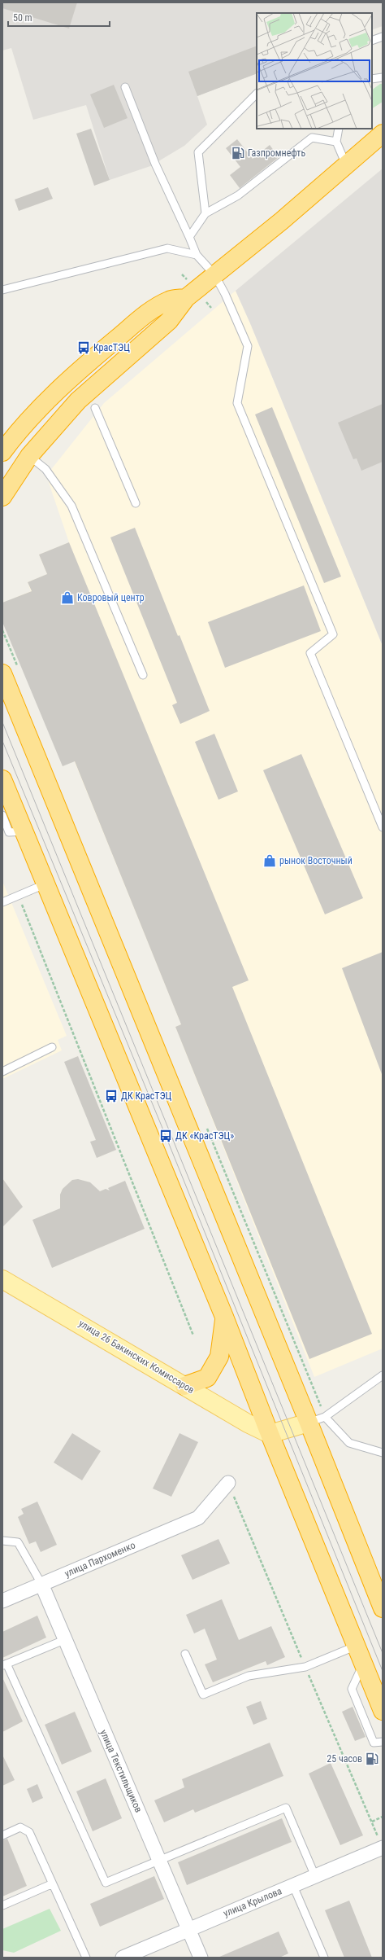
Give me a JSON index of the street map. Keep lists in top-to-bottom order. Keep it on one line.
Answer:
{"streets":{"main road":["улица 26 Бакинских Комиссаров"],"street":["улица Пархоменко","улица Текстильщиков","улица Крылова"]},"crossings":[["улица Пархоменко","улица Текстильщиков"],["улица Текстильщиков","улица Крылова"]],"places":{"fuel station":["Газпромнефть","25 часов"],"bus stop":["КрасТЭЦ","ДК КрасТЭЦ","ДК «КрасТЭЦ»"],"shop":["Ковровый центр","рынок Восточный"]},"scale_bar":"50 m"}
